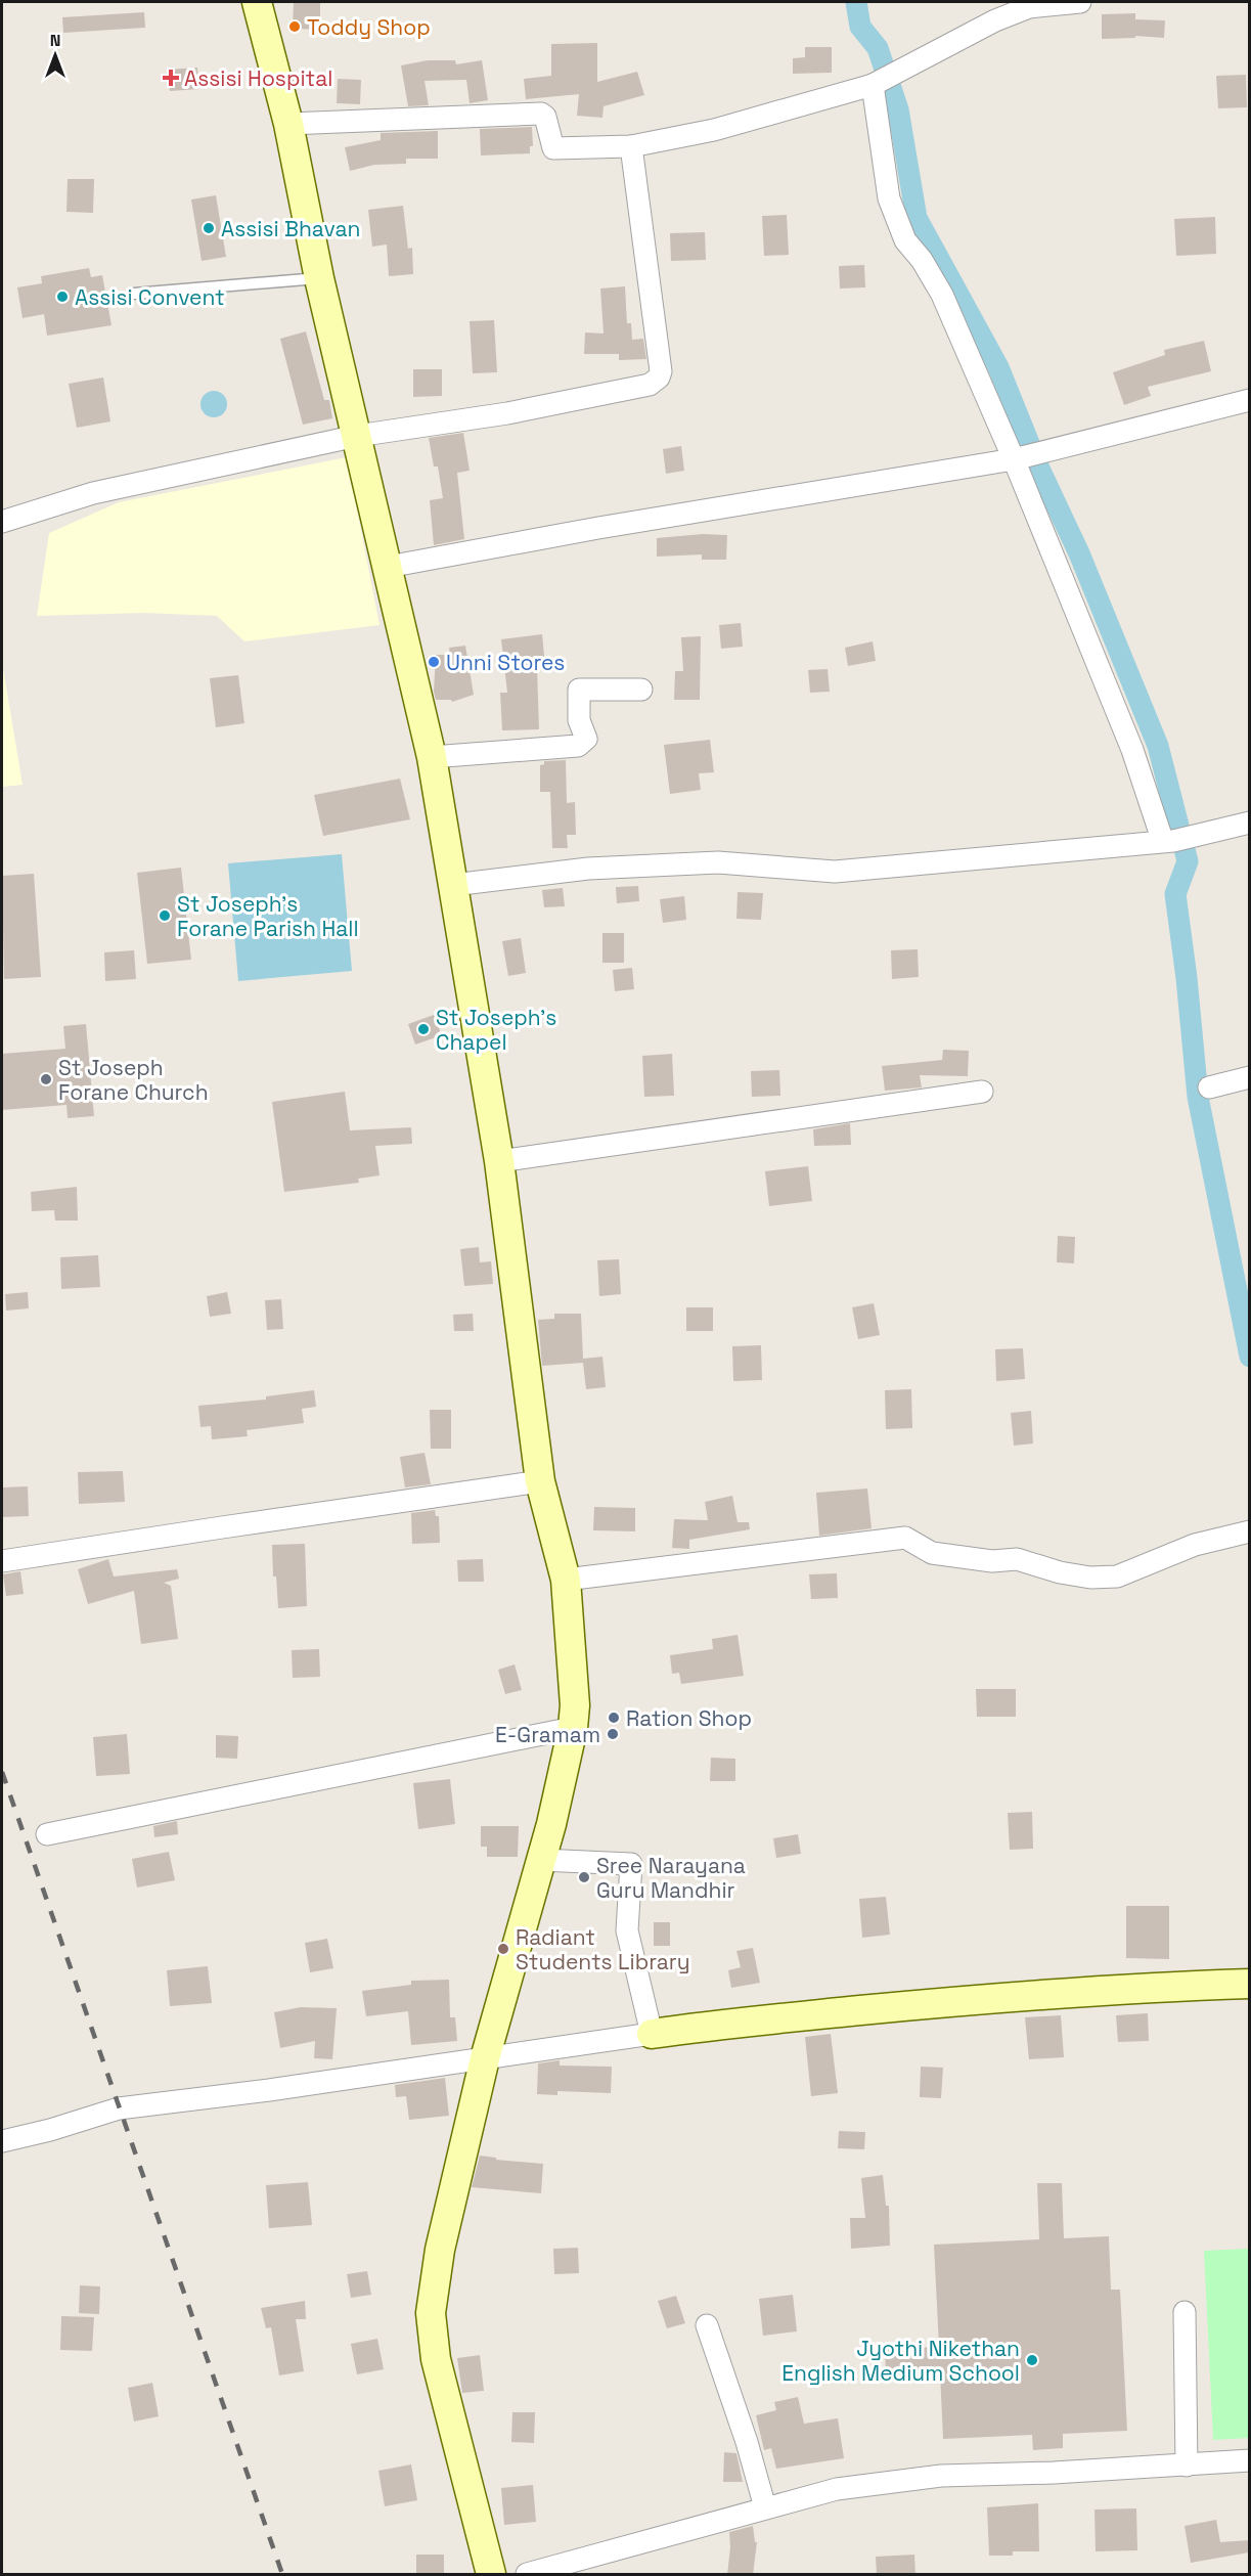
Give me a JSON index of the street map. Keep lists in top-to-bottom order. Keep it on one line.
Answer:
{"places":{"other":["Toddy Shop","Assisi Bhavan","Assisi Convent","Unni Stores","St Joseph's Forane Parish Hall","St Joseph's Chapel","St Joseph Forane Church","Ration Shop","E-Gramam","Sree Narayana Guru Mandhir","Radiant Students Library","Jyothi Nikethan English Medium School"],"health":["Assisi Hospital"]},"north":"top"}
